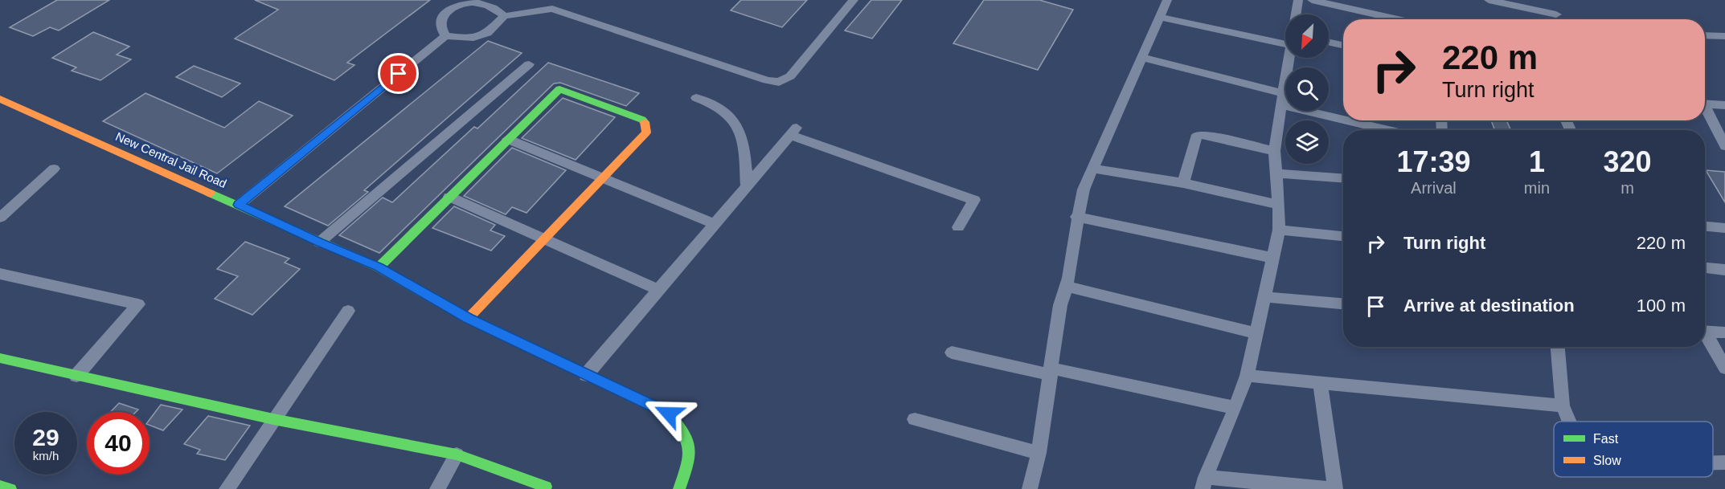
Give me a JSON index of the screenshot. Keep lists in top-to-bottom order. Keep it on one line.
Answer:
{"streets":{"street":["New Central Jail Road"]},"legend":["Fast","Slow"],"north":"bottom left","page":{"turn":["220 m","Turn right"],"eta":["17:39","Arrival","1","min","320","m"],"list":[{"name":"Turn right","value":"220 m"},{"name":"Arrive at destination","value":"100 m"}],"speed":"29 km/h","limit":"40"}}
